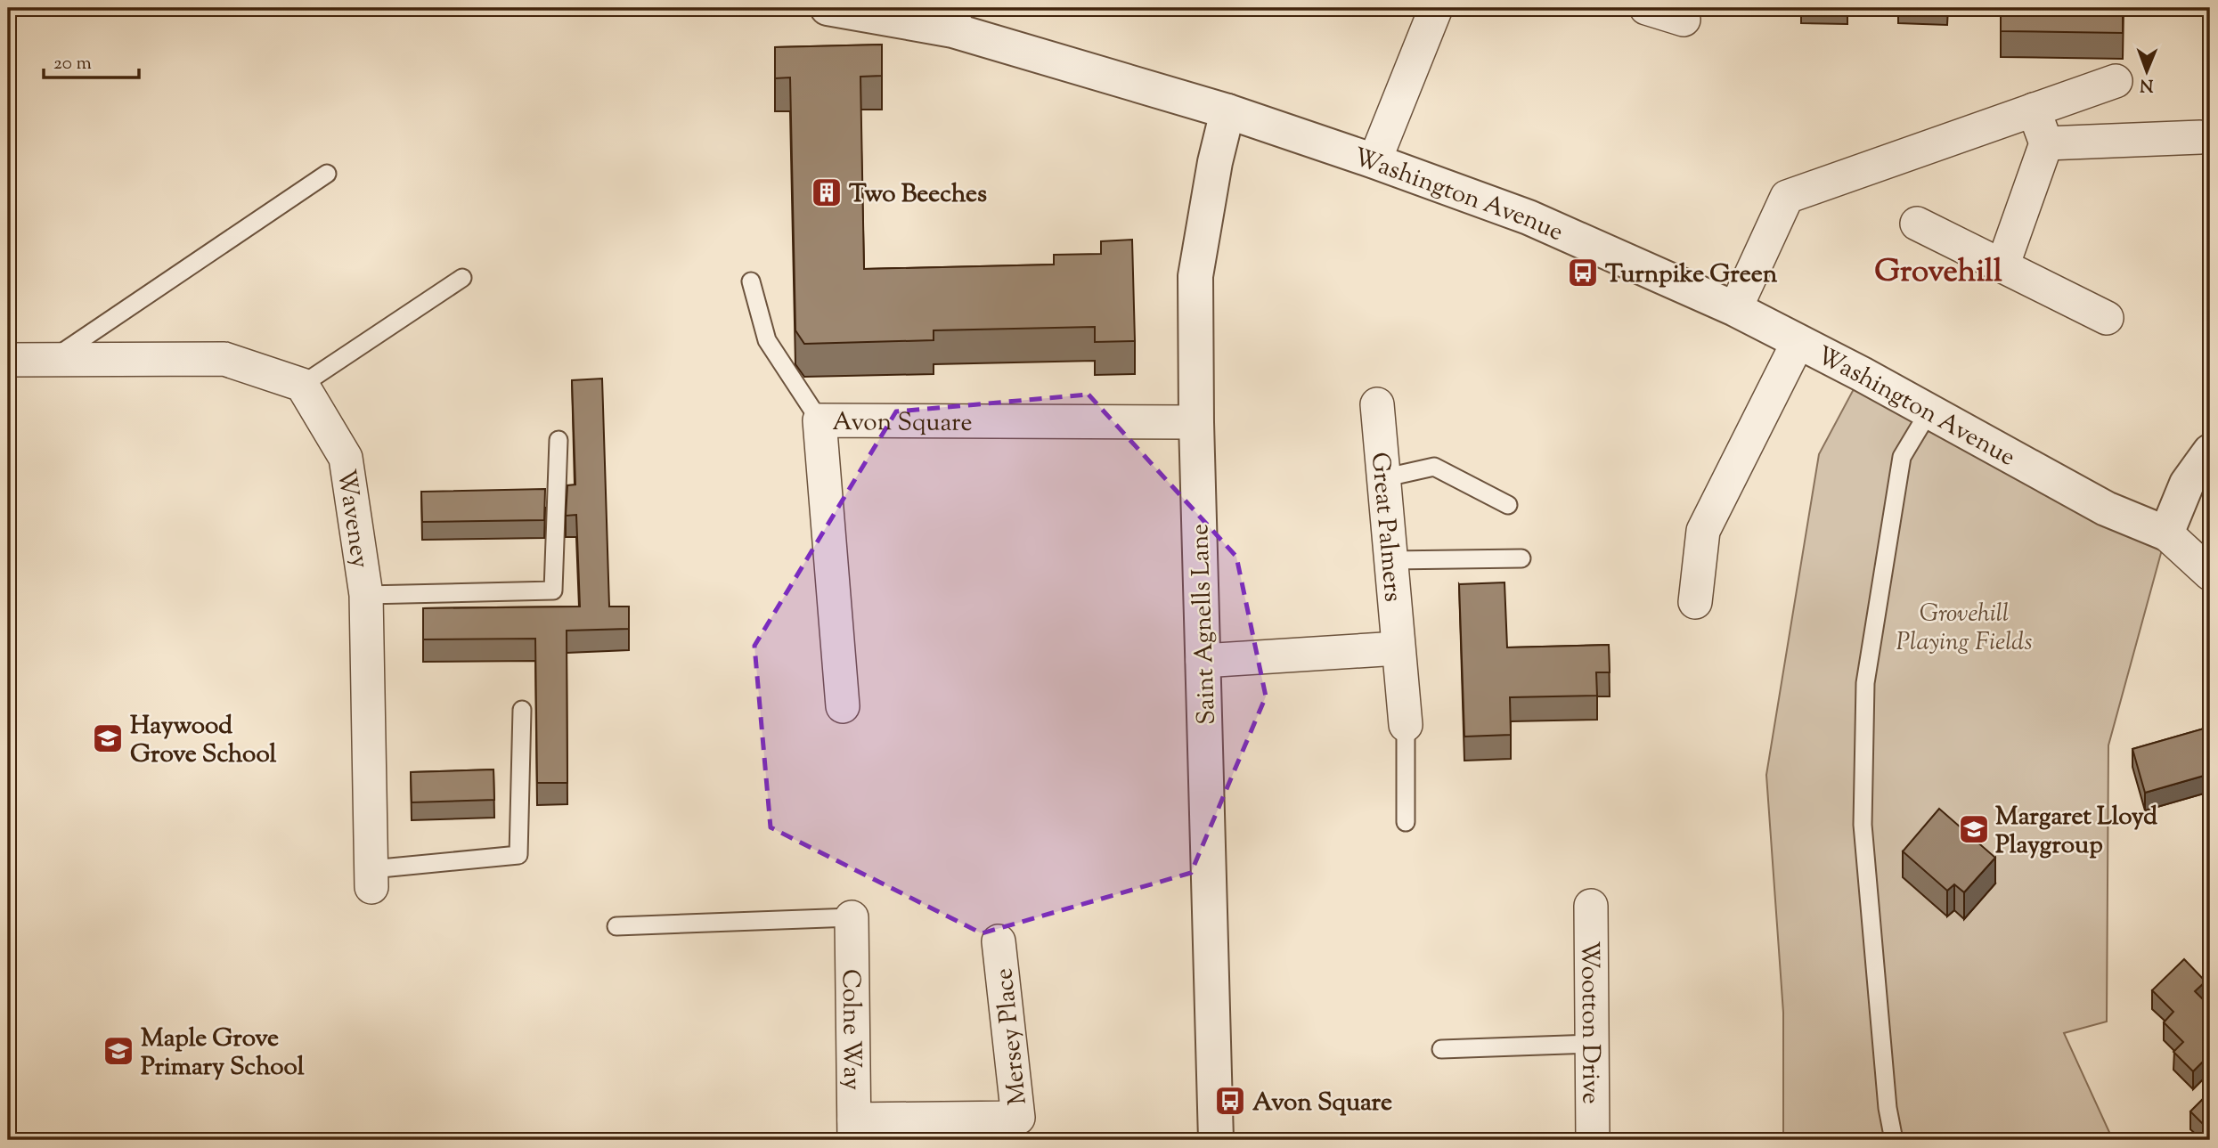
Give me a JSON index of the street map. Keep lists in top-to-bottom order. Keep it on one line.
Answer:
{"streets":{"street":["Washington Avenue","Avon Square","Waveney","Great Palmers","Saint Agnells Lane","Wootton Drive","Colne Way","Mersey Place"]},"crossings":[["Washington Avenue","Saint Agnells Lane"],["Avon Square","Saint Agnells Lane"],["Colne Way","Mersey Place"]],"districts":["Grovehill"],"parks":["Grovehill Playing Fields"],"places":{"building":["Two Beeches"],"bus stop":["Turnpike Green","Avon Square"],"school or university":["Haywood Grove School","Margaret Lloyd Playgroup","Maple Grove Primary School"]},"scale_bar":"20 m","north":"bottom"}
